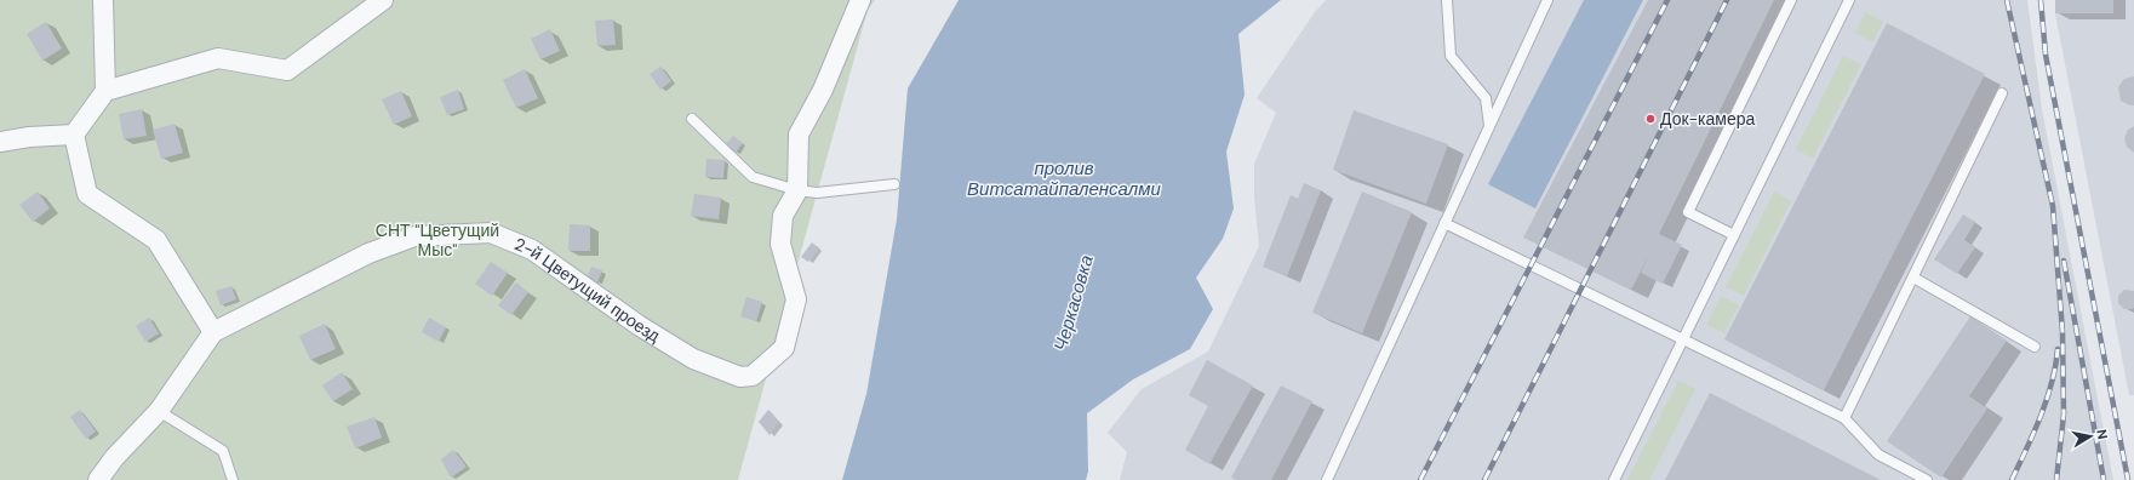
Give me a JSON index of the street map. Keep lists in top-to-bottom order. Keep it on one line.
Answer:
{"streets":{"street":["2-й Цветущий проезд"]},"water":["пролив Витсатайпаленсалми","Черкасовка"],"parks":["СНТ \"Цветущий Мыс\""],"places":["Док-камера"],"north":"right"}
